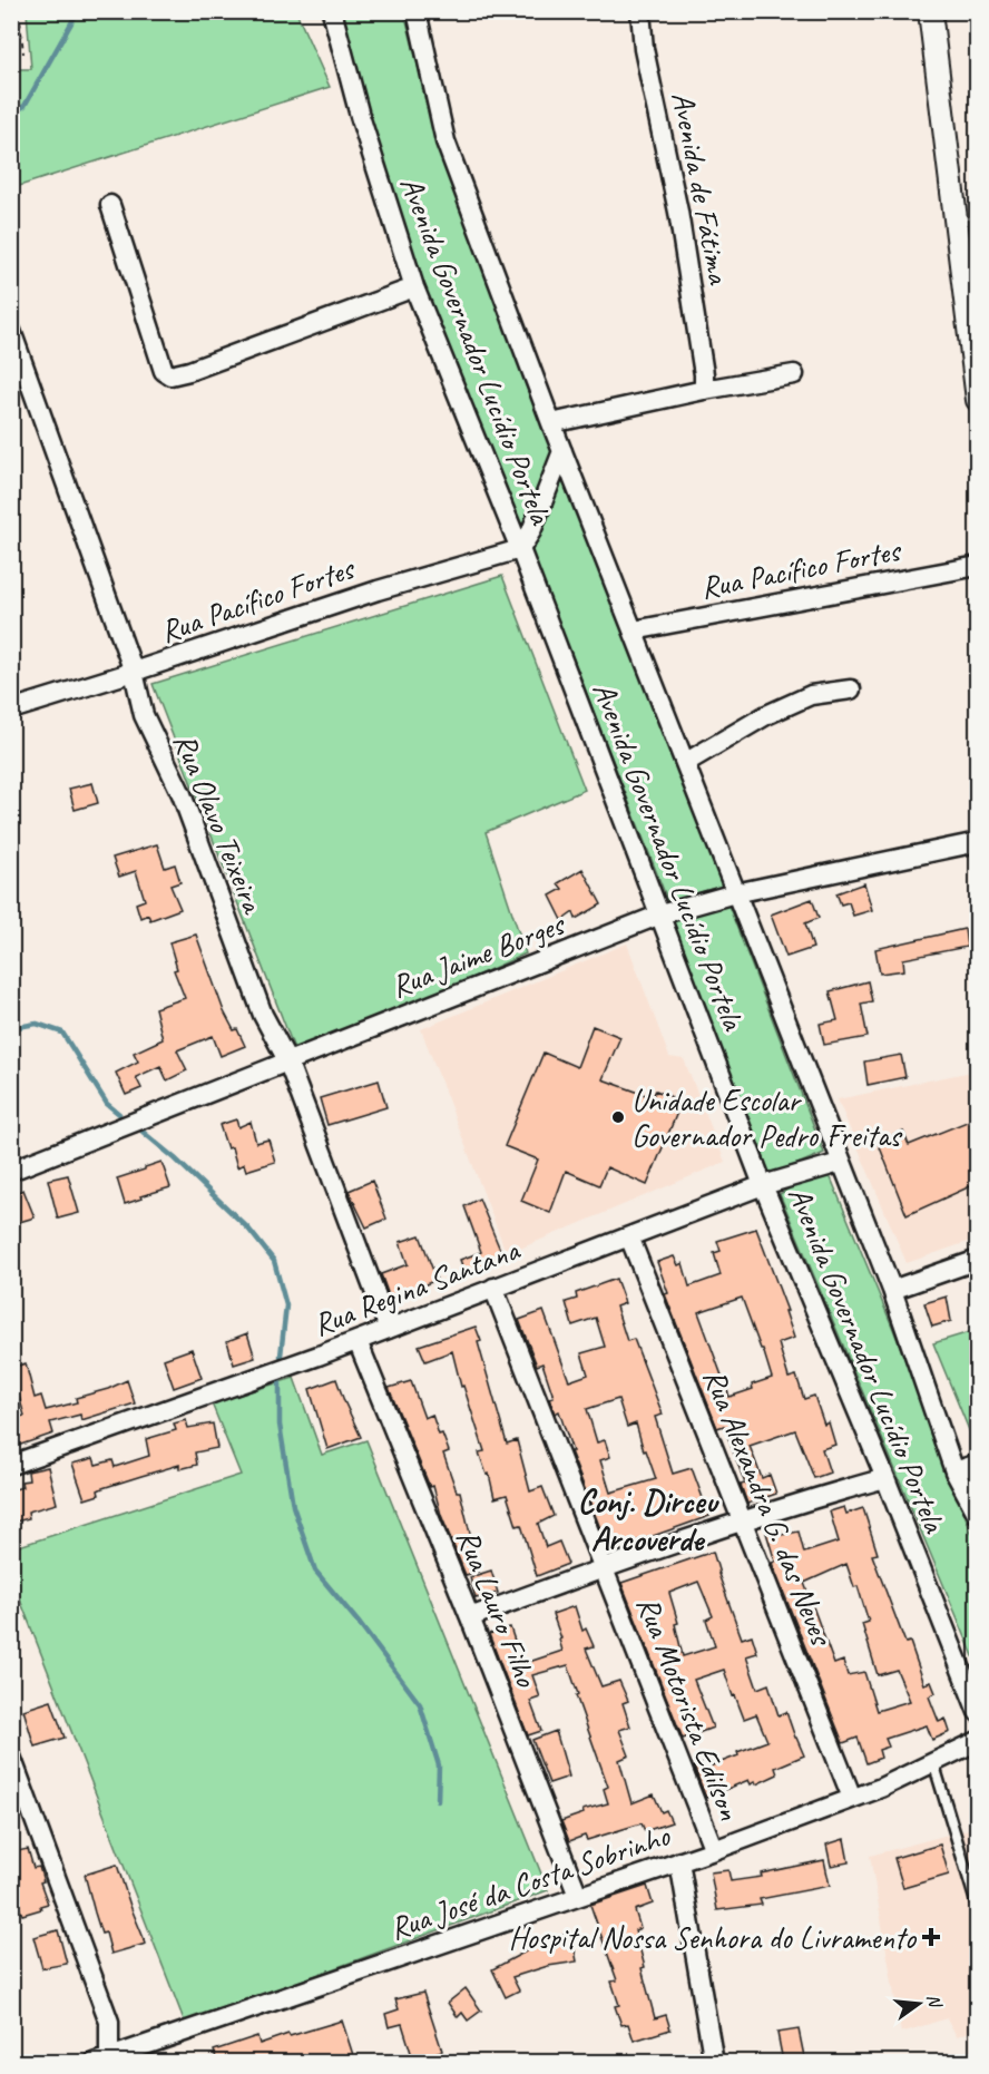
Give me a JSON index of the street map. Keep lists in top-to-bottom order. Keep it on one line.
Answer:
{"streets":{"street":["Avenida de Fátima","Avenida Governador Lucídio Portela","Rua Pacífico Fortes","Rua Olavo Teixeira","Rua Jaime Borges","Rua Regina Santana","Rua Alexandra G. das Neves","Rua Lauro Filho","Rua Motorista Edilson","Rua José da Costa Sobrinho"]},"crossings":[["Avenida Governador Lucídio Portela","Rua Pacífico Fortes"],["Avenida Governador Lucídio Portela","Rua Jaime Borges"],["Avenida Governador Lucídio Portela","Rua Regina Santana"],["Rua Pacífico Fortes","Rua Olavo Teixeira"],["Rua Olavo Teixeira","Rua Jaime Borges"],["Rua Olavo Teixeira","Rua Regina Santana"],["Rua Regina Santana","Rua Alexandra G. das Neves"],["Rua Regina Santana","Rua Lauro Filho"],["Rua Regina Santana","Rua Motorista Edilson"],["Rua Alexandra G. das Neves","Rua José da Costa Sobrinho"],["Rua Lauro Filho","Rua José da Costa Sobrinho"],["Rua Motorista Edilson","Rua José da Costa Sobrinho"]],"districts":["Conj. Dirceu Arcoverde"],"places":{"other":["Unidade Escolar Governador Pedro Freitas"],"health":["Hospital Nossa Senhora do Livramento"]},"north":"right"}
